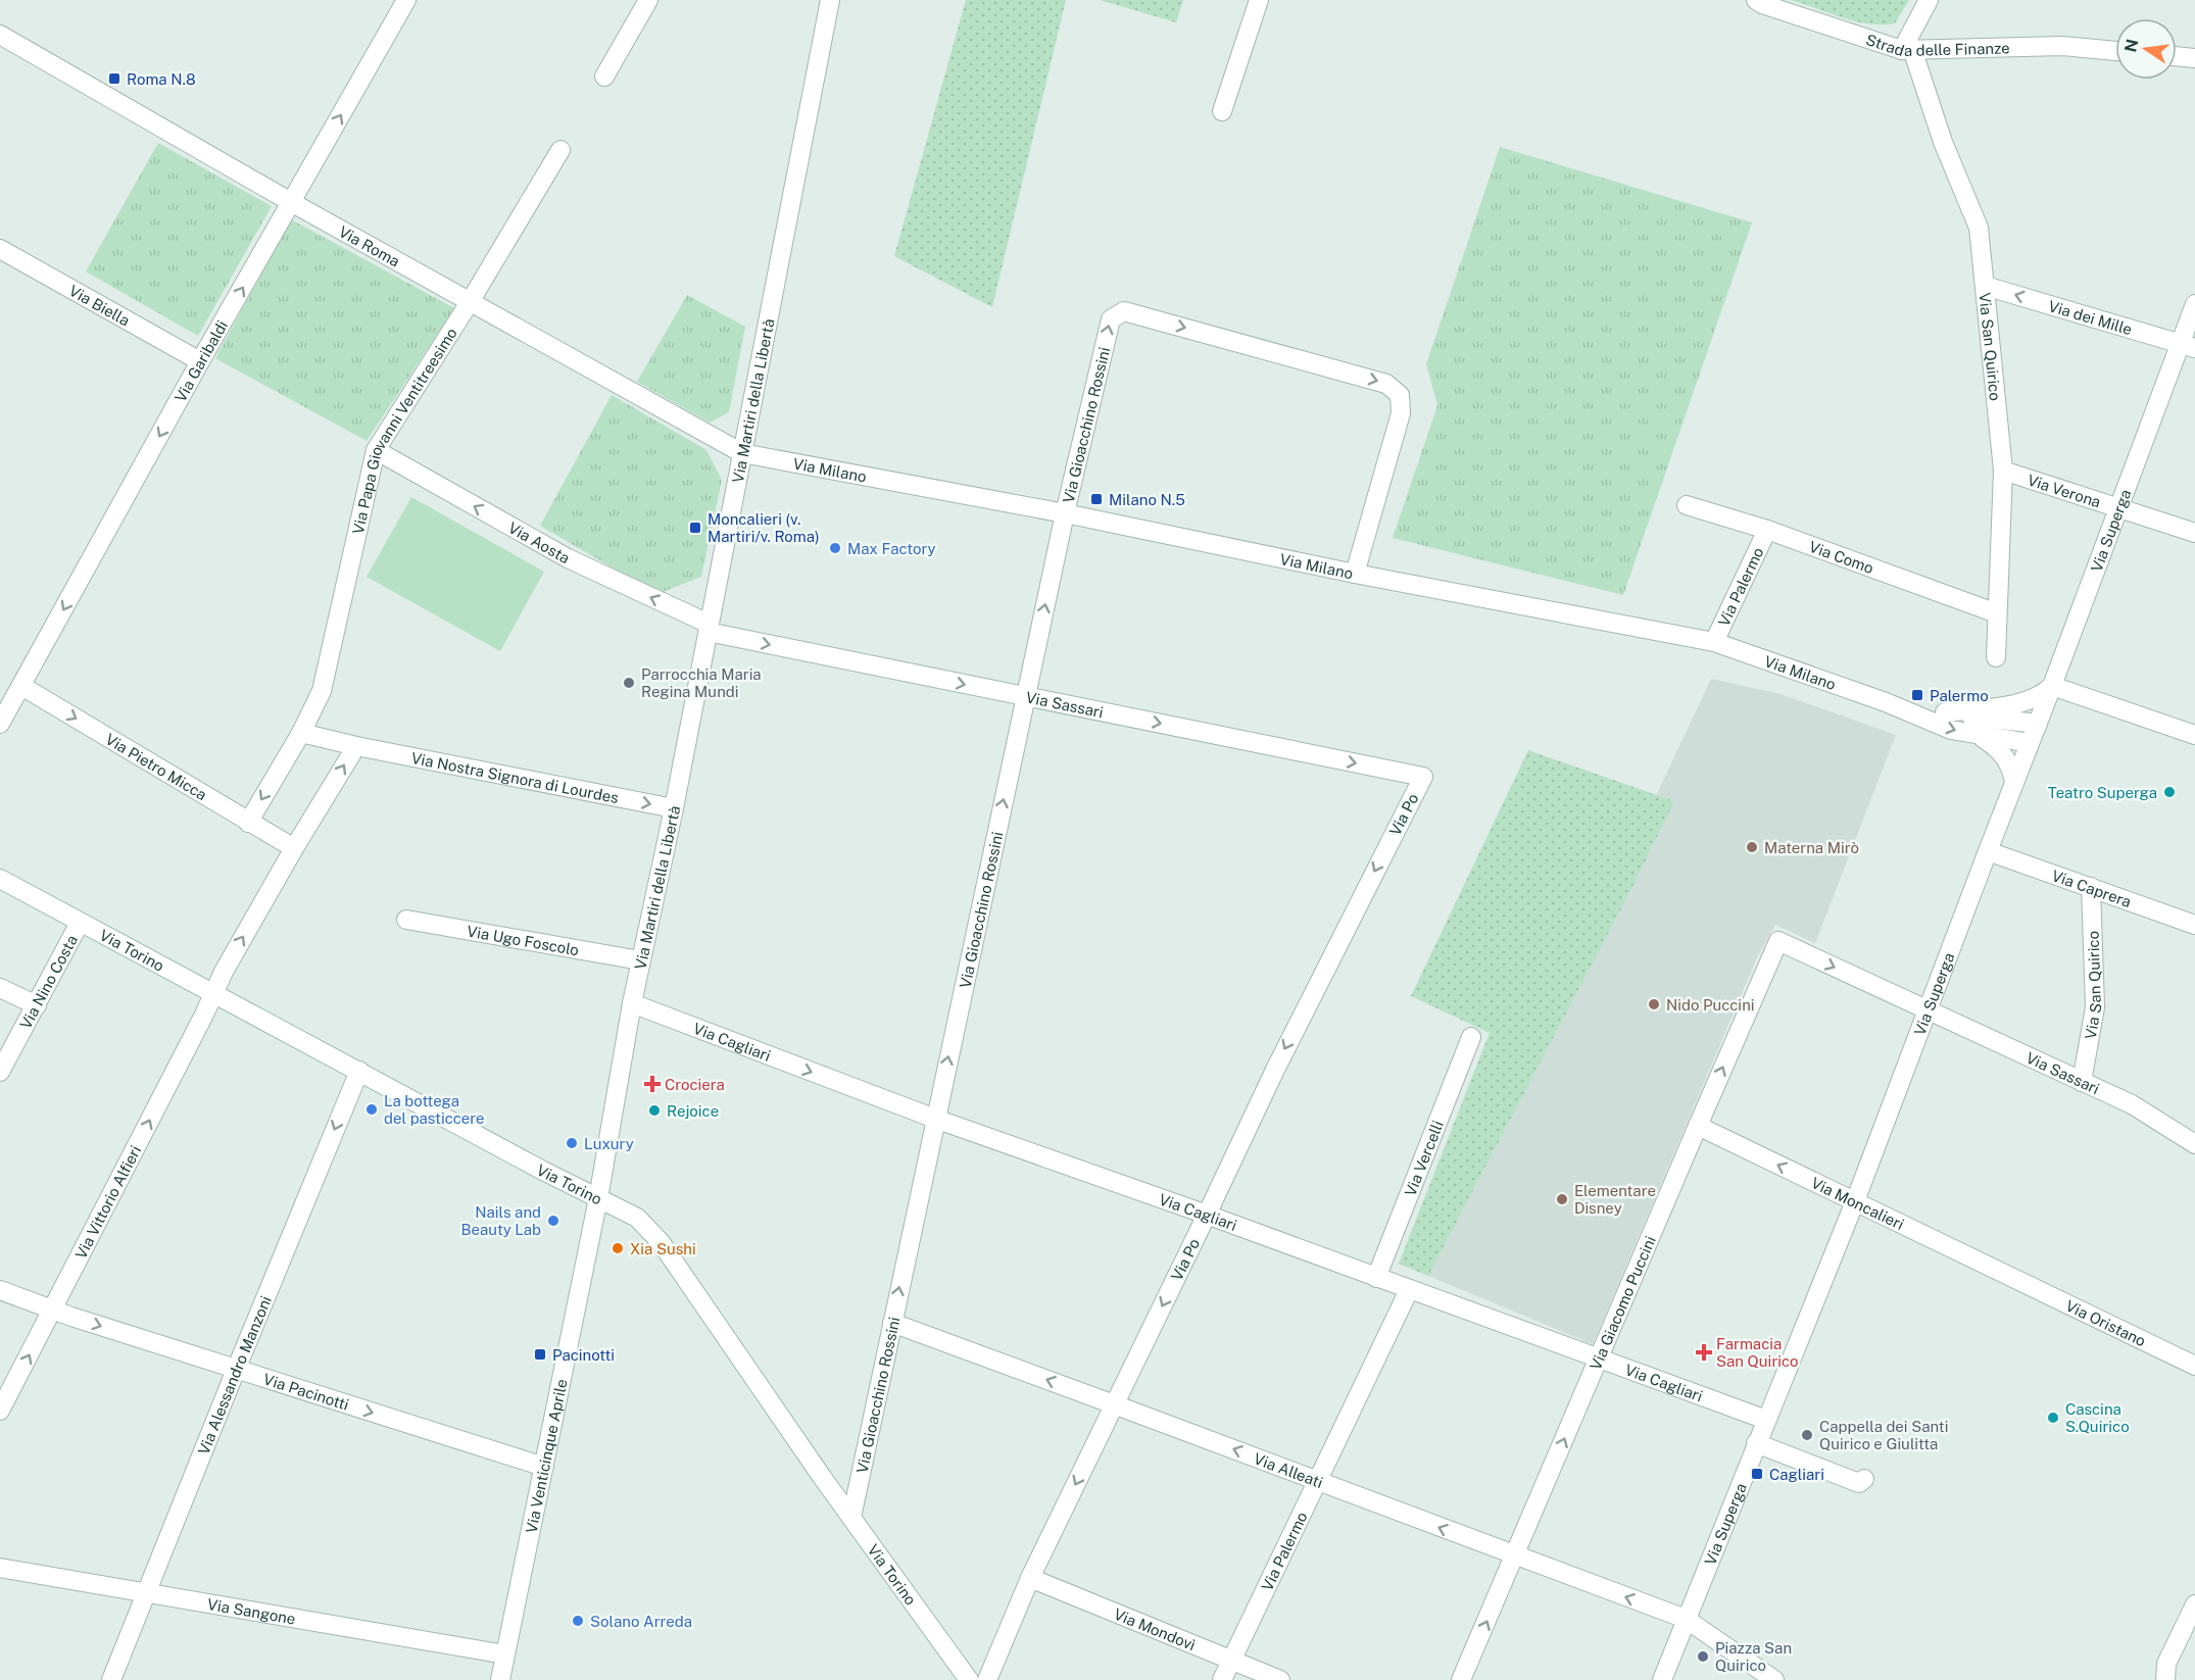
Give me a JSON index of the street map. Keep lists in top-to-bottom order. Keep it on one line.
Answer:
{"streets":{"street":["Strada delle Finanze","Via Roma","Via Biella","Via dei Mille","Via San Quirico","Via Garibaldi","Via Martiri della Libertà","Via Gioacchino Rossini","Via Papa Giovanni Ventitreesimo","Via Milano","Via Verona","Via Superga","Via Aosta","Via Como","Via Palermo","Via Sassari","Via Pietro Micca","Via Nostra Signora di Lourdes","Via Po","Via Caprera","Via Ugo Foscolo","Via Torino","Via Nino Costa","Via Cagliari","Via Vercelli","Via Vittorio Alfieri","Via Moncalieri","Via Giacomo Puccini","Via Oristano","Via Alessandro Manzoni","Via Pacinotti","Via Venticinque Aprile","Via Alleati","Via Sangone","Via Mondovì"]},"crossings":[["Strada delle Finanze","Via San Quirico"],["Via Roma","Via Garibaldi"],["Via Roma","Via Martiri della Libertà"],["Via Roma","Via Papa Giovanni Ventitreesimo"],["Via Roma","Via Milano"],["Via Biella","Via Garibaldi"],["Via dei Mille","Via San Quirico"],["Via dei Mille","Via Superga"],["Via San Quirico","Via Verona"],["Via San Quirico","Via Como"],["Via San Quirico","Via Sassari"],["Via San Quirico","Via Caprera"],["Via Garibaldi","Via Pietro Micca"],["Via Martiri della Libertà","Via Milano"],["Via Martiri della Libertà","Via Aosta"],["Via Martiri della Libertà","Via Sassari"],["Via Martiri della Libertà","Via Nostra Signora di Lourdes"],["Via Martiri della Libertà","Via Ugo Foscolo"],["Via Martiri della Libertà","Via Torino"],["Via Martiri della Libertà","Via Cagliari"],["Via Martiri della Libertà","Via Venticinque Aprile"],["Via Gioacchino Rossini","Via Milano"],["Via Gioacchino Rossini","Via Sassari"],["Via Gioacchino Rossini","Via Torino"],["Via Gioacchino Rossini","Via Cagliari"],["Via Gioacchino Rossini","Via Alleati"],["Via Papa Giovanni Ventitreesimo","Via Aosta"],["Via Papa Giovanni Ventitreesimo","Via Pietro Micca"],["Via Milano","Via Superga"],["Via Milano","Via Palermo"],["Via Verona","Via Superga"],["Via Superga","Via Sassari"],["Via Superga","Via Caprera"],["Via Superga","Via Cagliari"],["Via Superga","Via Moncalieri"],["Via Superga","Via Giacomo Puccini"],["Via Superga","Via Alleati"],["Via Aosta","Via Sassari"],["Via Como","Via Palermo"],["Via Palermo","Via Cagliari"],["Via Palermo","Via Alleati"],["Via Palermo","Via Mondovì"],["Via Sassari","Via Po"],["Via Sassari","Via Giacomo Puccini"],["Via Po","Via Cagliari"],["Via Po","Via Alleati"],["Via Po","Via Mondovì"],["Via Torino","Via Nino Costa"],["Via Torino","Via Vittorio Alfieri"],["Via Torino","Via Alessandro Manzoni"],["Via Torino","Via Venticinque Aprile"],["Via Cagliari","Via Vercelli"],["Via Cagliari","Via Giacomo Puccini"],["Via Vittorio Alfieri","Via Pacinotti"],["Via Moncalieri","Via Giacomo Puccini"],["Via Moncalieri","Via Oristano"],["Via Giacomo Puccini","Via Alleati"],["Via Alessandro Manzoni","Via Pacinotti"],["Via Alessandro Manzoni","Via Sangone"],["Via Pacinotti","Via Venticinque Aprile"],["Via Venticinque Aprile","Via Sangone"]],"one_way":["Via dei Mille","Via Aosta","Via Sassari","Via Pietro Micca","Via Nostra Signora di Lourdes","Via Po","Via Vittorio Alfieri","Via Moncalieri","Via Alessandro Manzoni","Via Pacinotti","Via Alleati"],"places":{"transit":["Roma N.8","Milano N.5","Moncalieri (v. Martiri/v. Roma)","Palermo","Pacinotti","Cagliari"],"other":["Max Factory","Parrocchia Maria Regina Mundi","Teatro Superga","Materna Mirò","Nido Puccini","La bottega del pasticcere","Rejoice","Luxury","Elementare Disney","Nails and Beauty Lab","Xia Sushi","Cascina S.Quirico","Cappella dei Santi Quirico e Giulitta","Solano Arreda","Piazza San Quirico"],"health":["Crociera","Farmacia San Quirico"]},"north":"left"}
